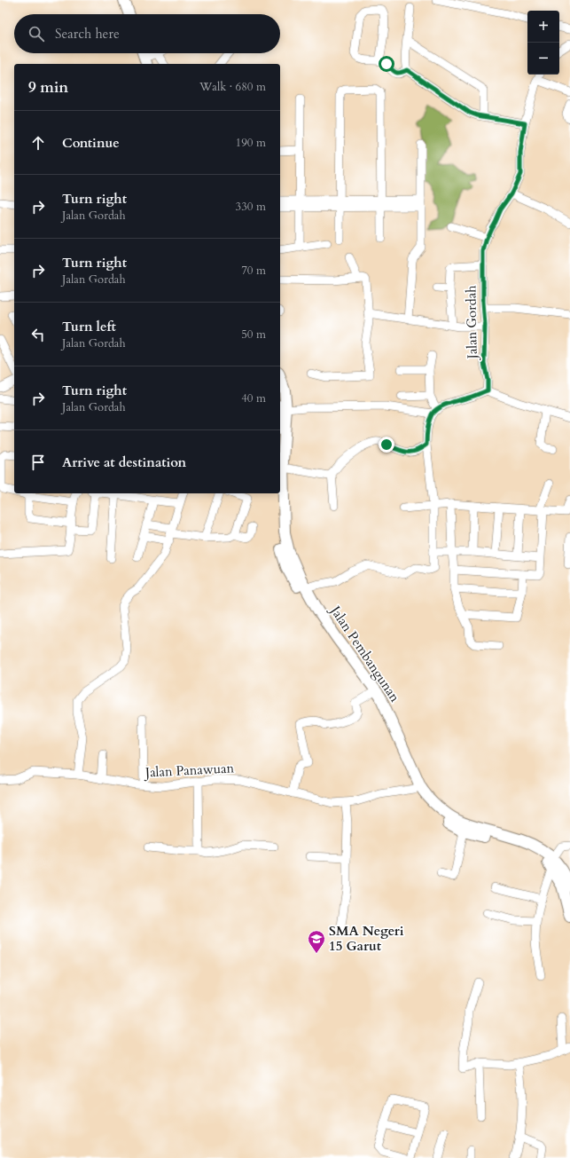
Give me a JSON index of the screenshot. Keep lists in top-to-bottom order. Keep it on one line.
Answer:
{"streets":{"main road":["Jalan Pembangunan"],"street":["Jalan Gordah","Jalan Panawuan"]},"crossings":[["Jalan Pembangunan","Jalan Panawuan"]],"places":{"school or university":["SMA Negeri 15 Garut"]},"page":{"map_buttons":["+","−"],"search":"Search here","heading":["9 min","Walk · 680 m"],"list":[["Continue","190 m"],["Turn right","Jalan Gordah","330 m"],["Turn right","Jalan Gordah","70 m"],["Turn left","Jalan Gordah","50 m"],["Turn right","Jalan Gordah","40 m"],"Arrive at destination"]}}
